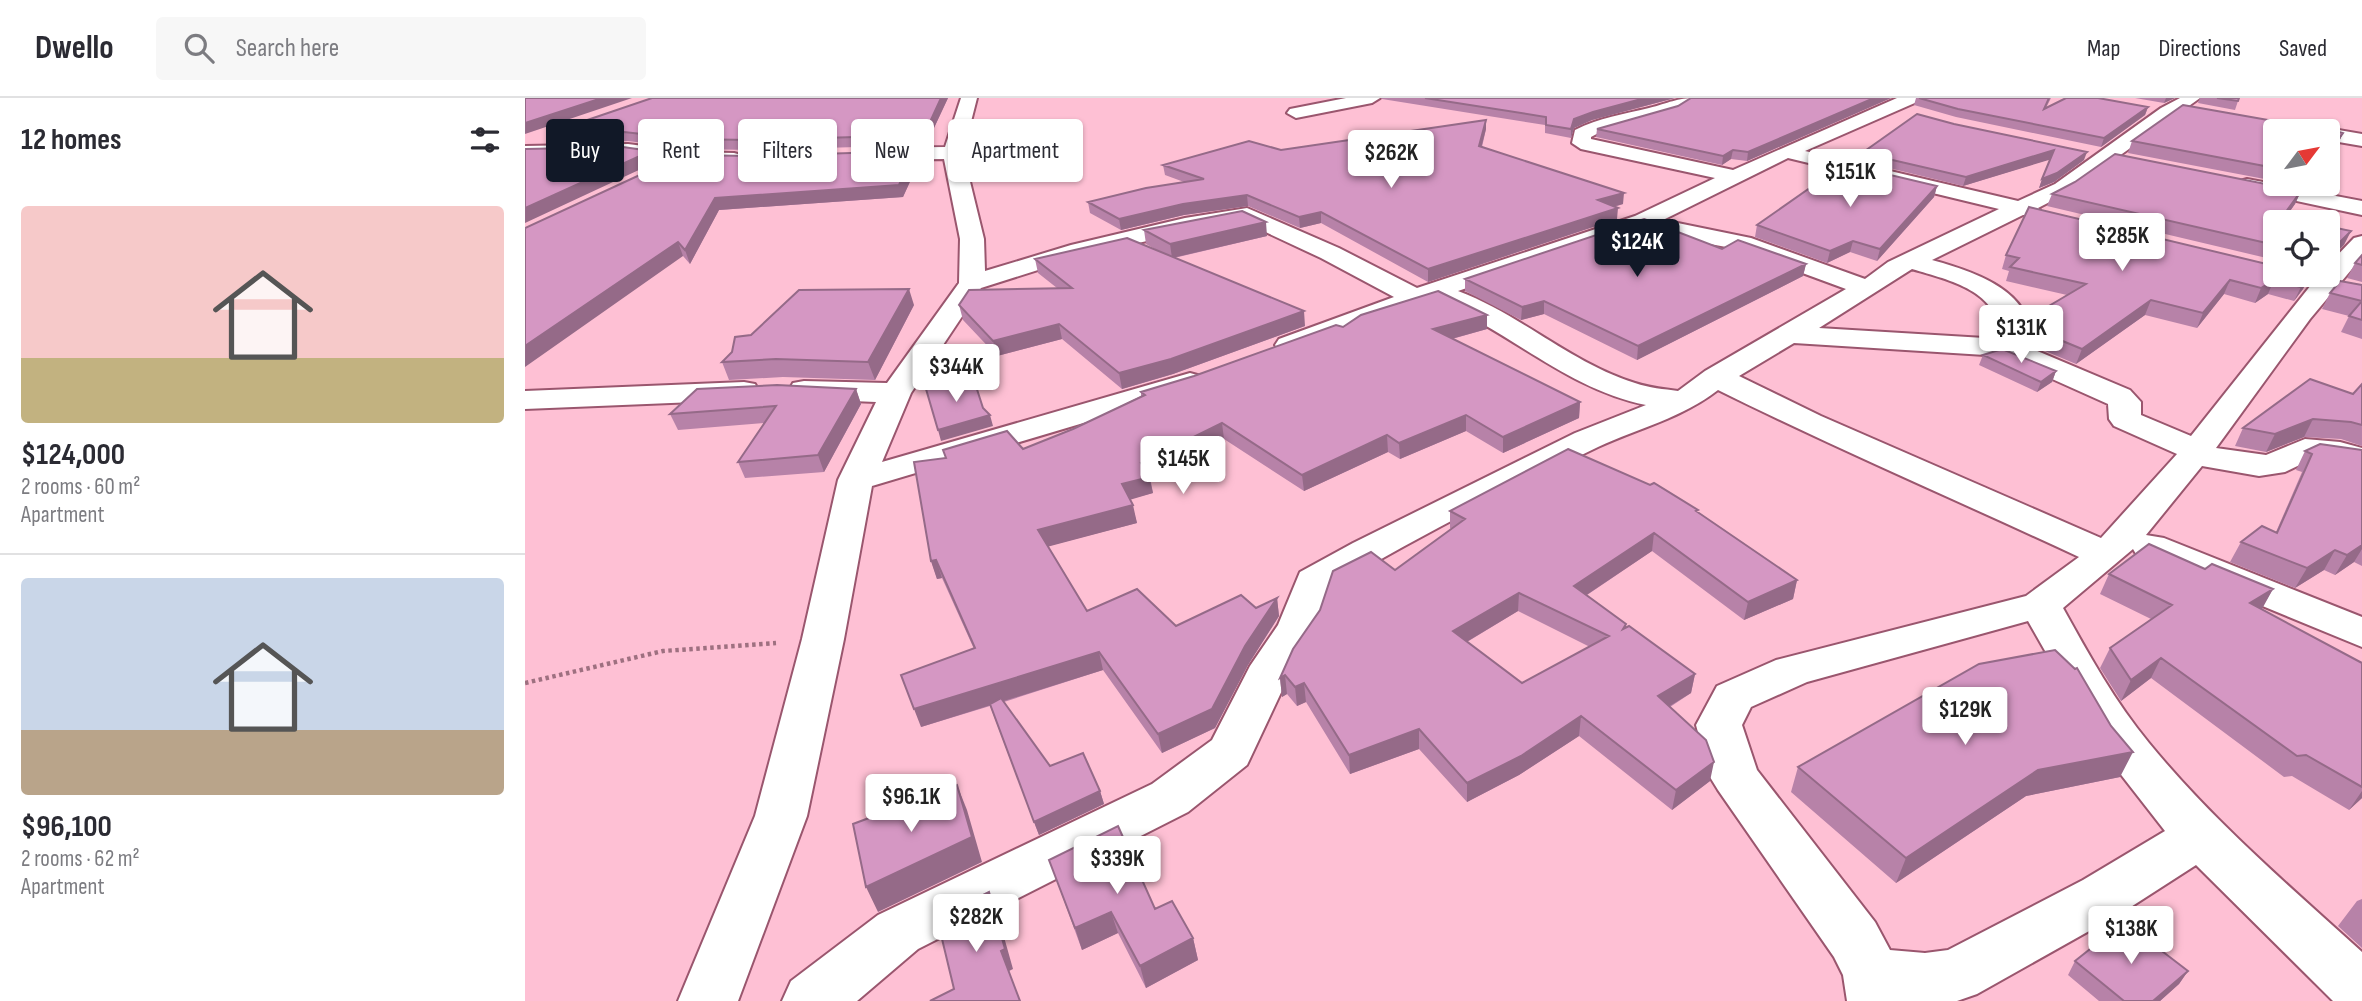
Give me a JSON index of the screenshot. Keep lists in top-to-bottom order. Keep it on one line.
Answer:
{"north":"top right","page":{"header":"Dwello","search":"Search here","nav":["Map","Directions","Saved"],"heading":"12 homes","chip":["Buy","Rent","Filters","New","Apartment"],"price":["$262K","$151K","$285K","$124K","$131K","$344K","$145K","$129K","$96.1K","$339K","$282K","$138K"],"list":[{"name":"$124,000","note":"2 rooms · 60 m² · Apartment"},{"name":"$96,100","note":"2 rooms · 62 m² · Apartment"}]}}
